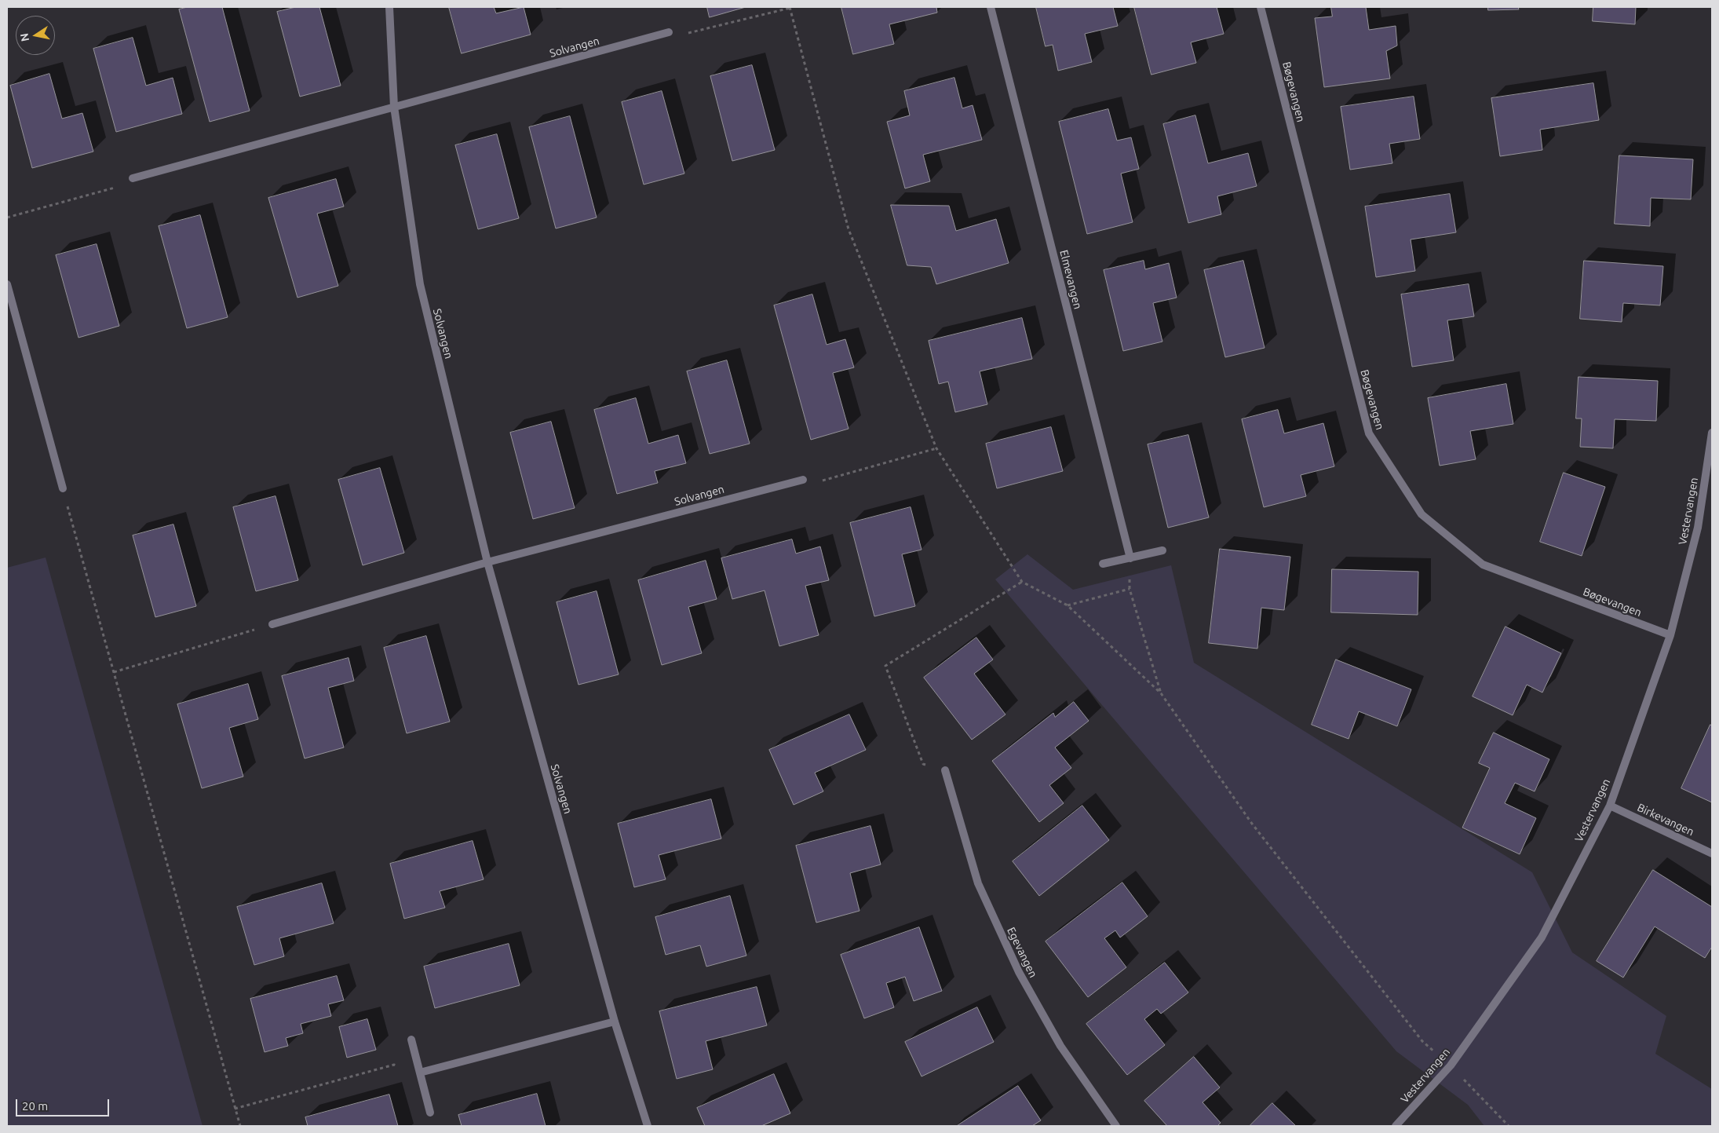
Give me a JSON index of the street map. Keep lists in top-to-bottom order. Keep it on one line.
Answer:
{"streets":{"street":["Solvangen","Bøgevangen","Elmevangen","Vestervangen","Birkevangen","Egevangen"]},"crossings":[["Bøgevangen","Vestervangen"],["Vestervangen","Birkevangen"]],"scale_bar":"20 m","north":"left"}
